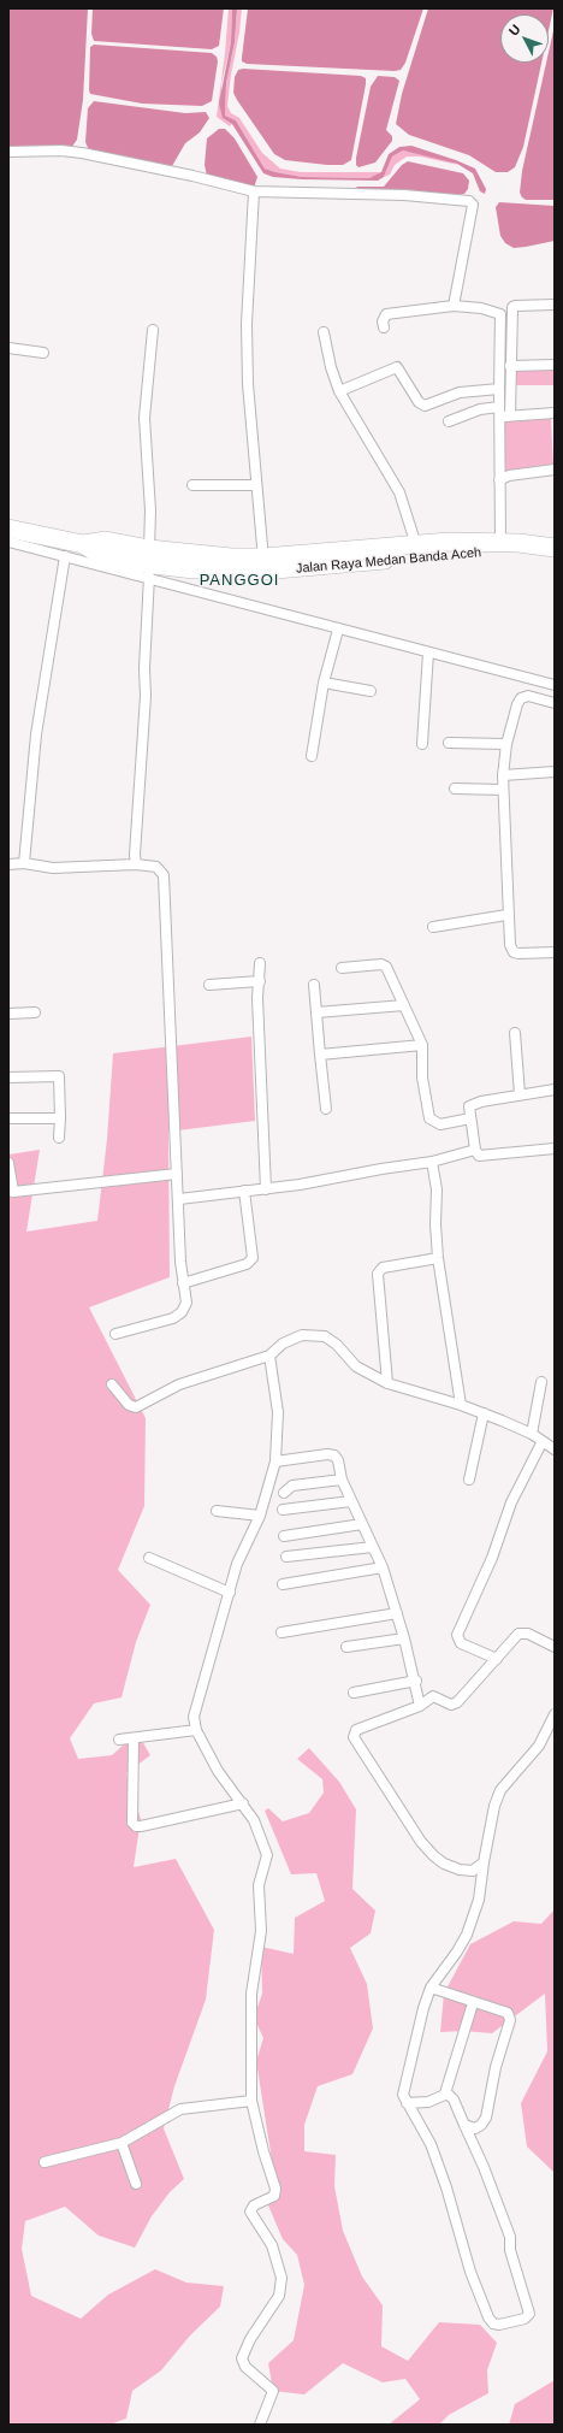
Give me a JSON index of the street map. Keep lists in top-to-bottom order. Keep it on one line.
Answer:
{"streets":{"highway":["Jalan Raya Medan Banda Aceh"]},"districts":["PANGGOI"],"north":"top left"}
